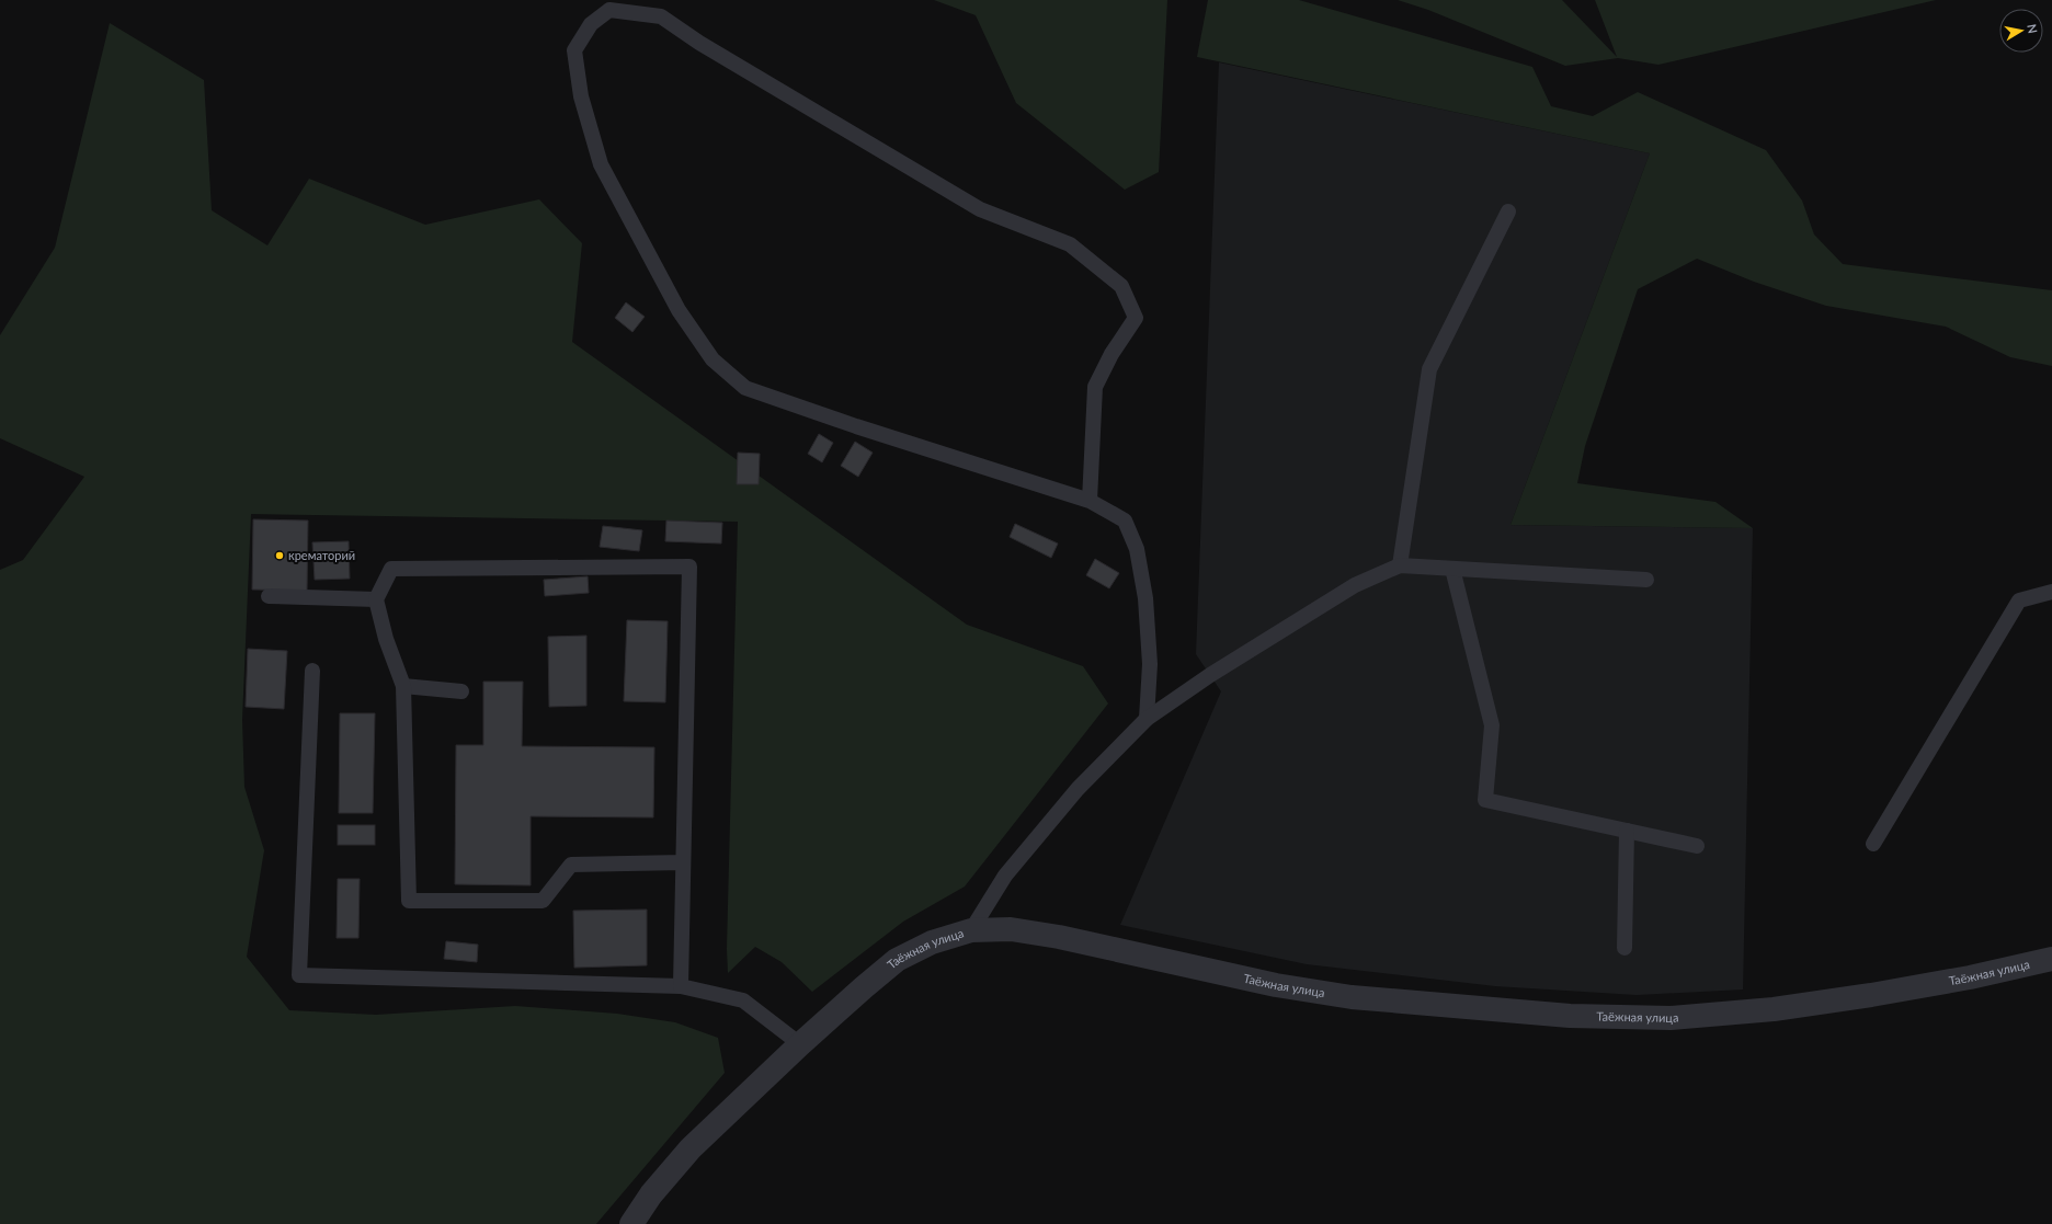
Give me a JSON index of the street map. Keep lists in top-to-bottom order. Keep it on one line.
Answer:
{"streets":{"street":["Таёжная улица"]},"places":["крематорий"],"north":"right"}
